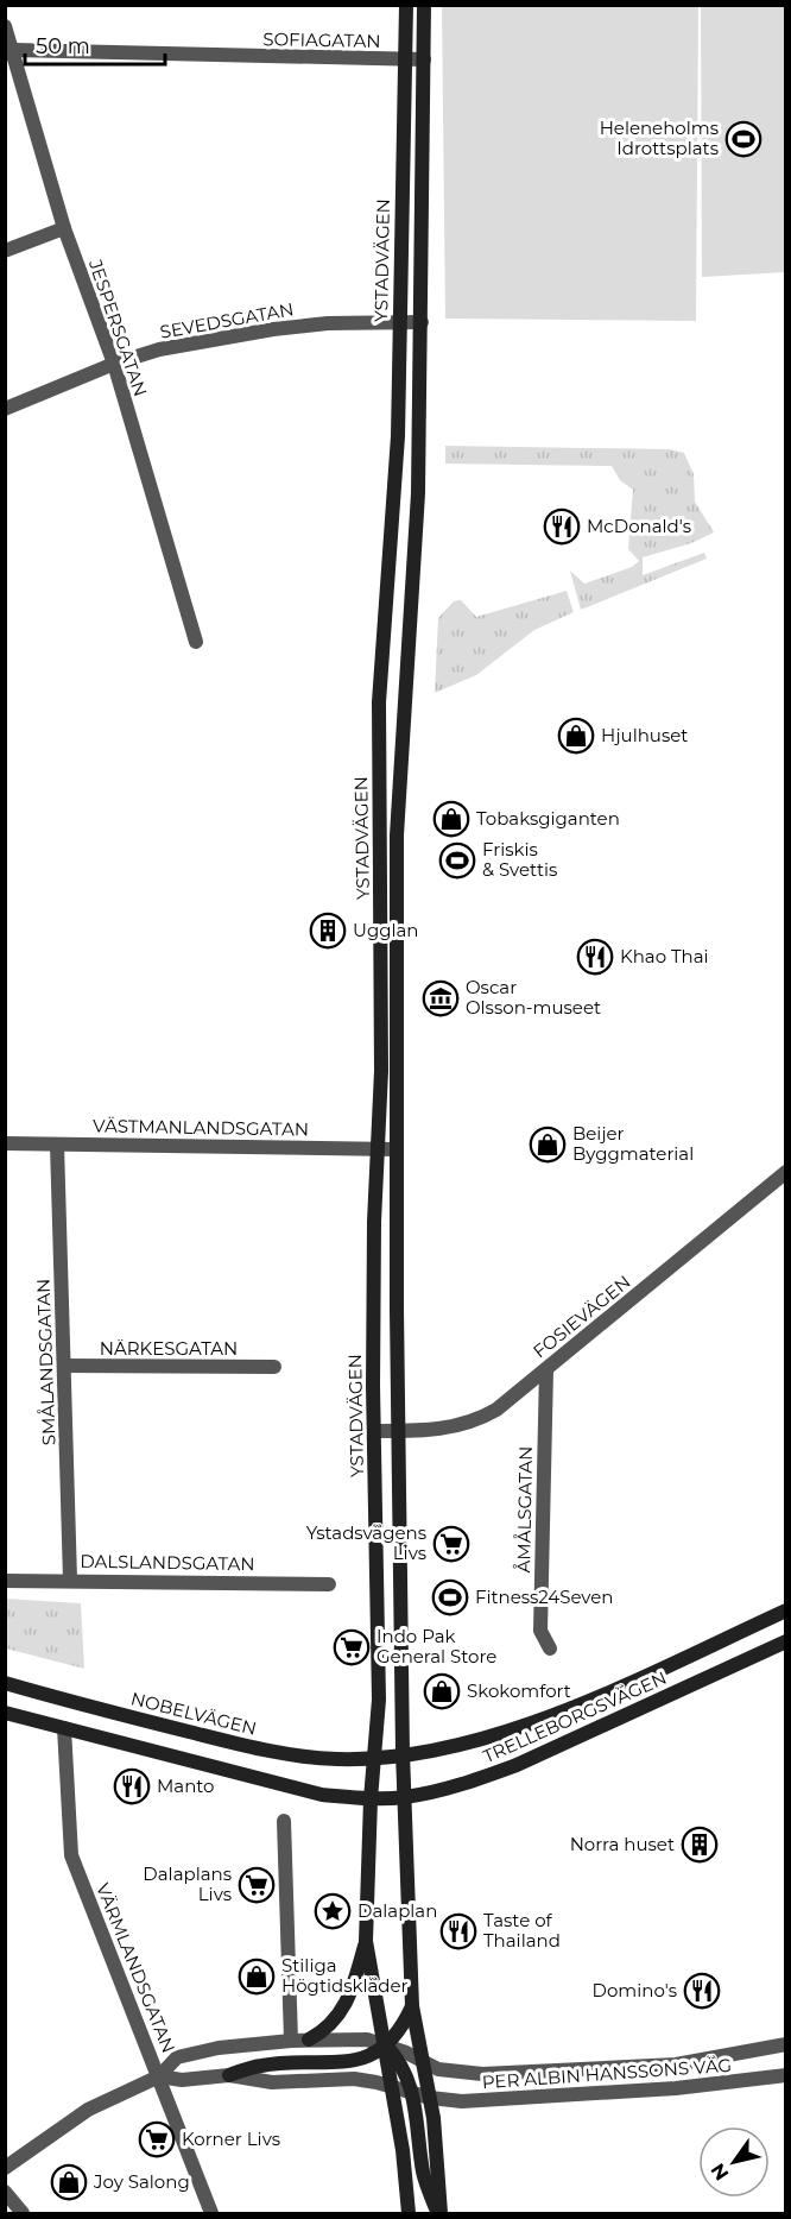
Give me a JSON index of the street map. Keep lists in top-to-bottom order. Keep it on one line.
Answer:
{"streets":{"main road":["YSTADVÄGEN","NOBELVÄGEN","TRELLEBORGSVÄGEN"],"street":["SOFIAGATAN","SEVEDSGATAN","JESPERSGATAN","VÄSTMANLANDSGATAN","FOSIEVÄGEN","NÄRKESGATAN","SMÅLANDSGATAN","ÅMÅLSGATAN","DALSLANDSGATAN","VÄRMLANDSGATAN","PER ALBIN HANSSONS VÄG"]},"crossings":[["SOFIAGATAN","YSTADVÄGEN"],["SOFIAGATAN","JESPERSGATAN"],["YSTADVÄGEN","SEVEDSGATAN"],["YSTADVÄGEN","VÄSTMANLANDSGATAN"],["YSTADVÄGEN","FOSIEVÄGEN"],["YSTADVÄGEN","NOBELVÄGEN"],["YSTADVÄGEN","TRELLEBORGSVÄGEN"],["SEVEDSGATAN","JESPERSGATAN"],["VÄSTMANLANDSGATAN","SMÅLANDSGATAN"],["FOSIEVÄGEN","ÅMÅLSGATAN"],["NÄRKESGATAN","SMÅLANDSGATAN"],["SMÅLANDSGATAN","DALSLANDSGATAN"],["NOBELVÄGEN","TRELLEBORGSVÄGEN"],["VÄRMLANDSGATAN","PER ALBIN HANSSONS VÄG"]],"places":{"sports":["Heleneholms Idrottsplats","Friskis & Svettis","Fitness24Seven"],"restaurant":["McDonald's","Khao Thai","Manto","Taste of Thailand","Domino's"],"shop":["Hjulhuset","Tobaksgiganten","Beijer Byggmaterial","Skokomfort","Stiliga Högtidskläder","Joy Salong"],"building":["Ugglan","Norra huset"],"museum":["Oscar Olsson-museet"],"supermarket":["Ystadsvägens Livs","Indo Pak General Store","Dalaplans Livs","Korner Livs"],"place":["Dalaplan"]},"scale_bar":"50 m","north":"bottom left"}
